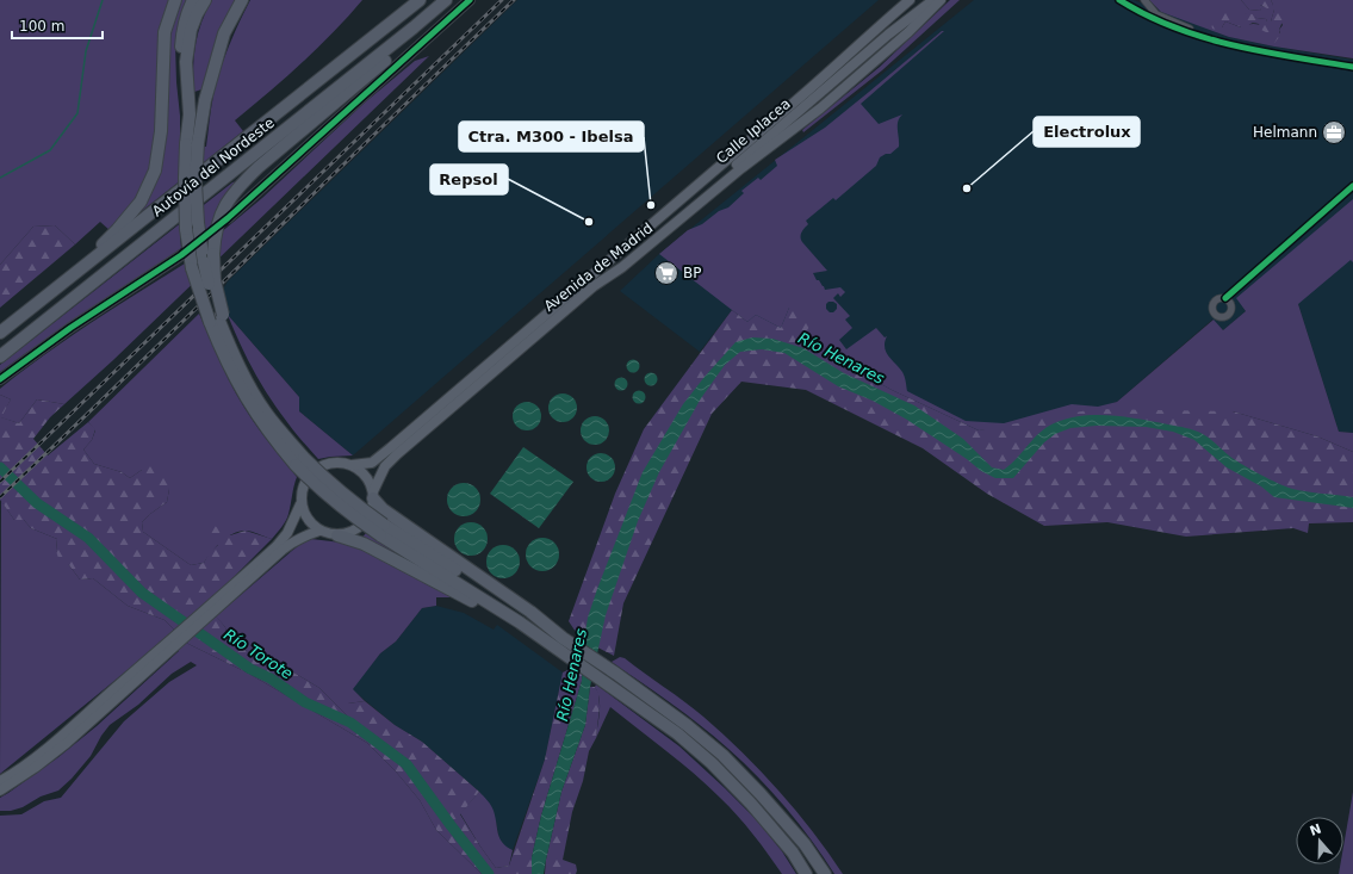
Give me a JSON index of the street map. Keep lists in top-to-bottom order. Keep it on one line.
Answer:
{"streets":{"highway":["Autovía del Nordeste"],"main road":["Calle Iplacea","Avenida de Madrid"]},"crossings":[["Calle Iplacea","Avenida de Madrid"]],"water":["Río Henares","Río Torote"],"places":{"office":["Helmann"],"other":["Electrolux","Ctra. M300 - Ibelsa","Repsol"],"supermarket":["BP"]},"scale_bar":"100 m","north":"top"}
